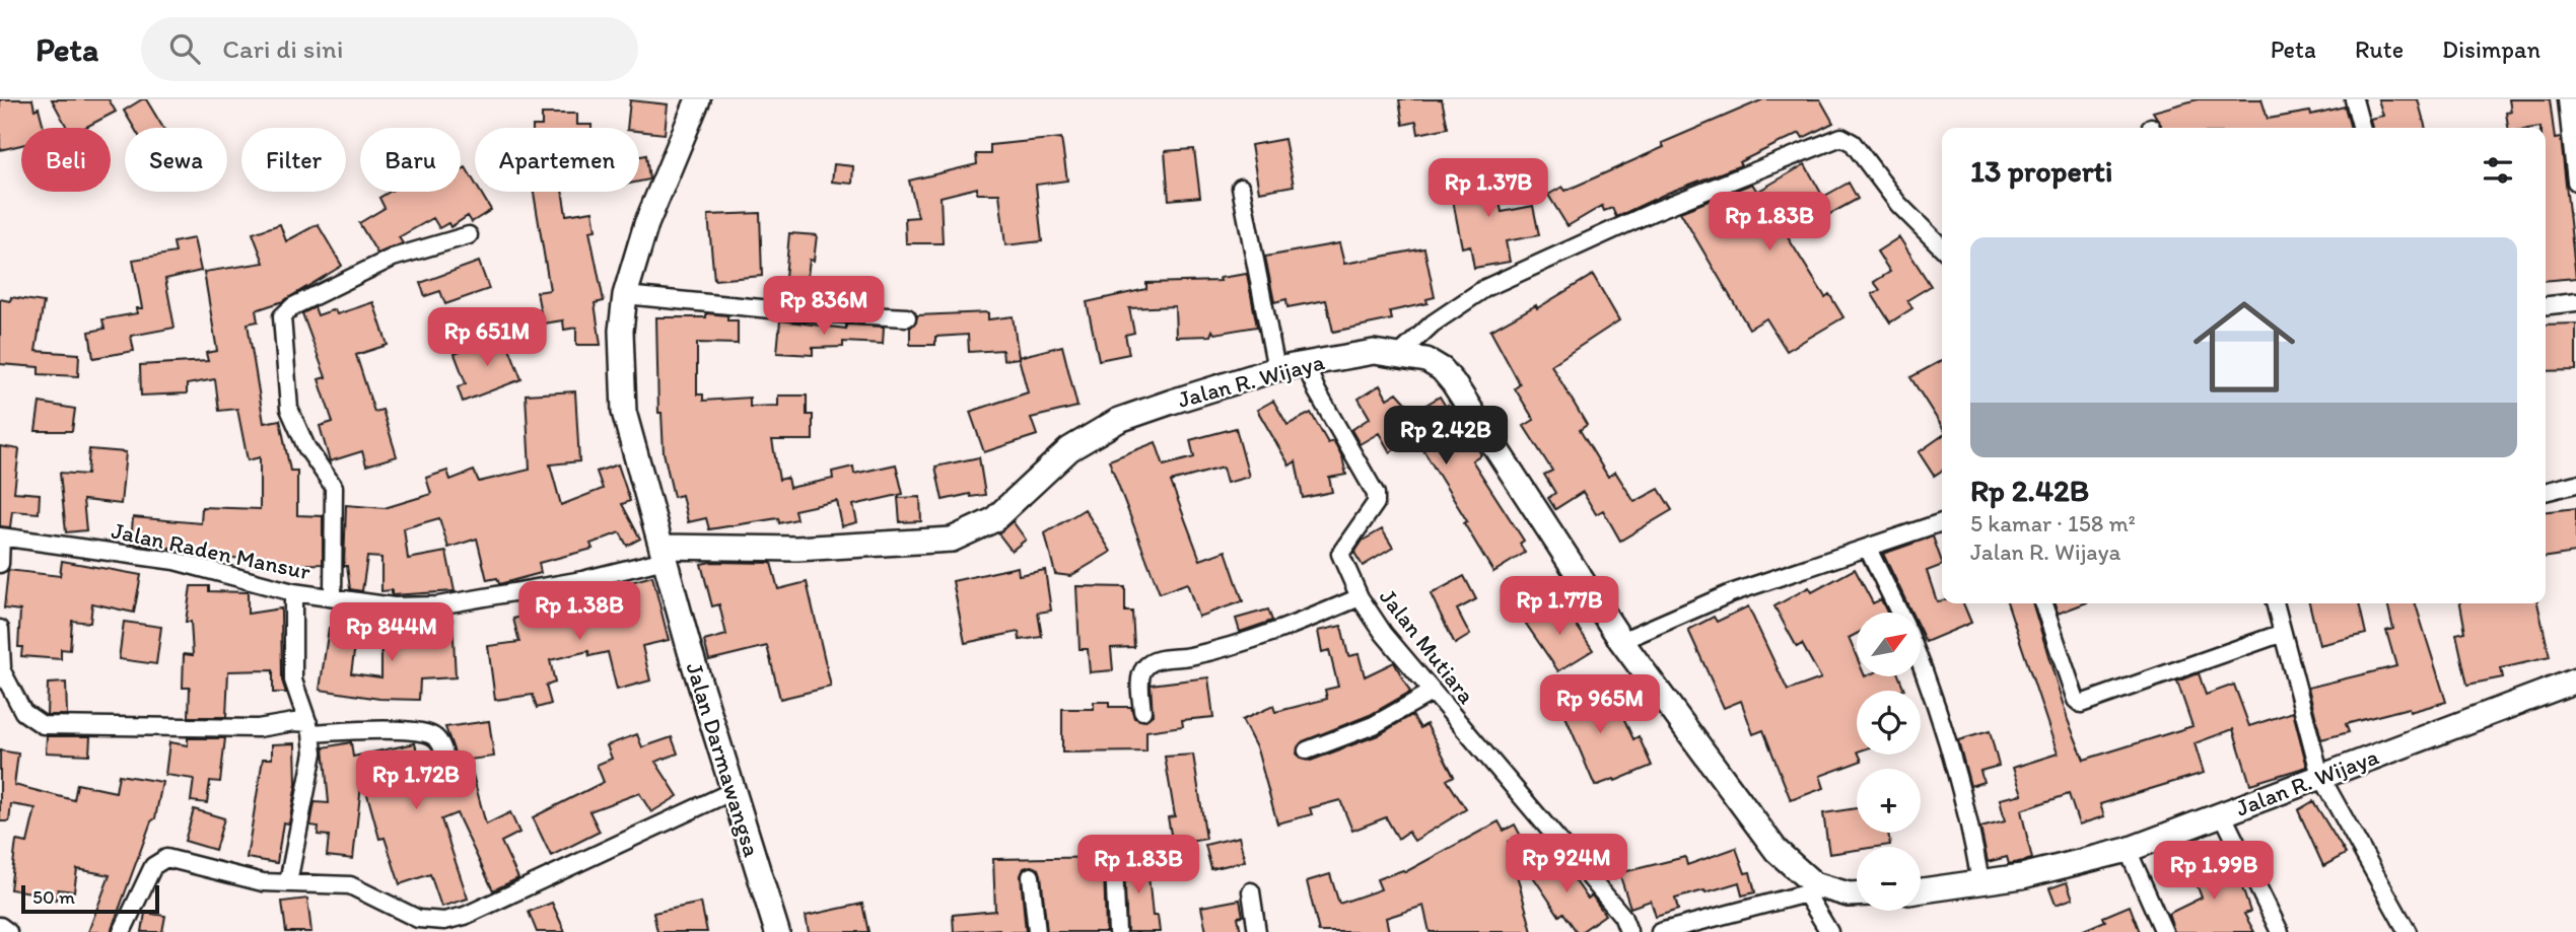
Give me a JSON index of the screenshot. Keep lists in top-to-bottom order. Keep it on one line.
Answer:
{"streets":{"street":["Jalan R. Wijaya","Jalan Raden Mansur","Jalan Mutiara","Jalan Darmawangsa"]},"crossings":[["Jalan R. Wijaya","Jalan Raden Mansur"],["Jalan R. Wijaya","Jalan Mutiara"],["Jalan R. Wijaya","Jalan Darmawangsa"],["Jalan Raden Mansur","Jalan Darmawangsa"]],"scale_bar":"50 m","north":"top right","page":{"header":"Peta","search":"Cari di sini","nav":["Peta","Rute","Disimpan"],"chip":["Beli","Sewa","Filter","Baru","Apartemen"],"heading":"13 properti","price":["Rp 1.37B","Rp 1.83B","Rp 836M","Rp 651M","Rp 2.42B","Rp 1.77B","Rp 1.38B","Rp 844M","Rp 965M","Rp 1.72B","Rp 924M","Rp 1.83B","Rp 1.99B"],"list":[{"name":"Rp 2.42B","note":"5 kamar · 158 m² · Jalan R. Wijaya"}],"map_buttons":["+","−"],"scale":"50 m"}}
